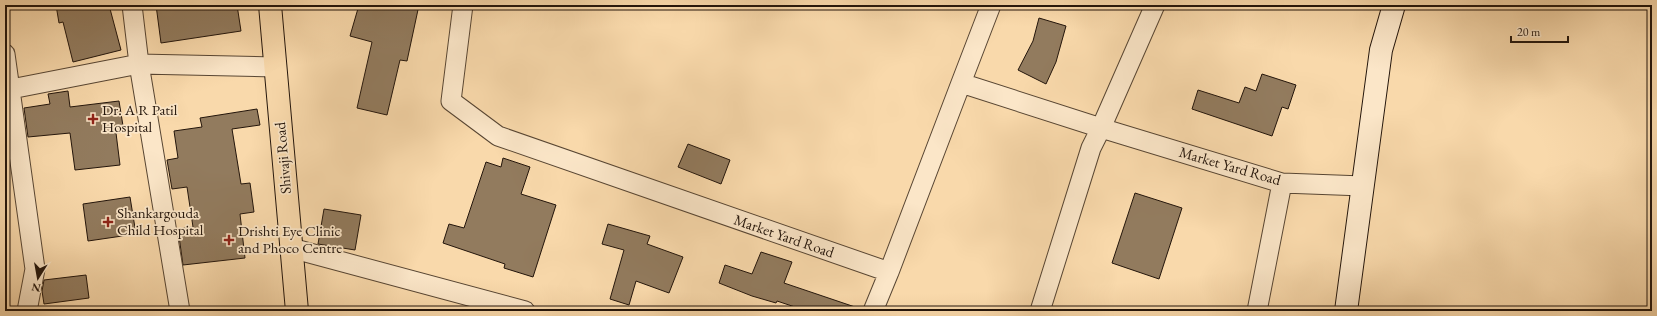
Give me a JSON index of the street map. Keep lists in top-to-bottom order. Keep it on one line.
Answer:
{"streets":{"main road":["Shivaji Road"],"street":["Market Yard Road"]},"places":{"health":["Dr. A R Patil Hospital","Shankargouda Child Hospital","Drishti Eye Clinic and Phoco Centre"]},"scale_bar":"20 m","north":"bottom"}
